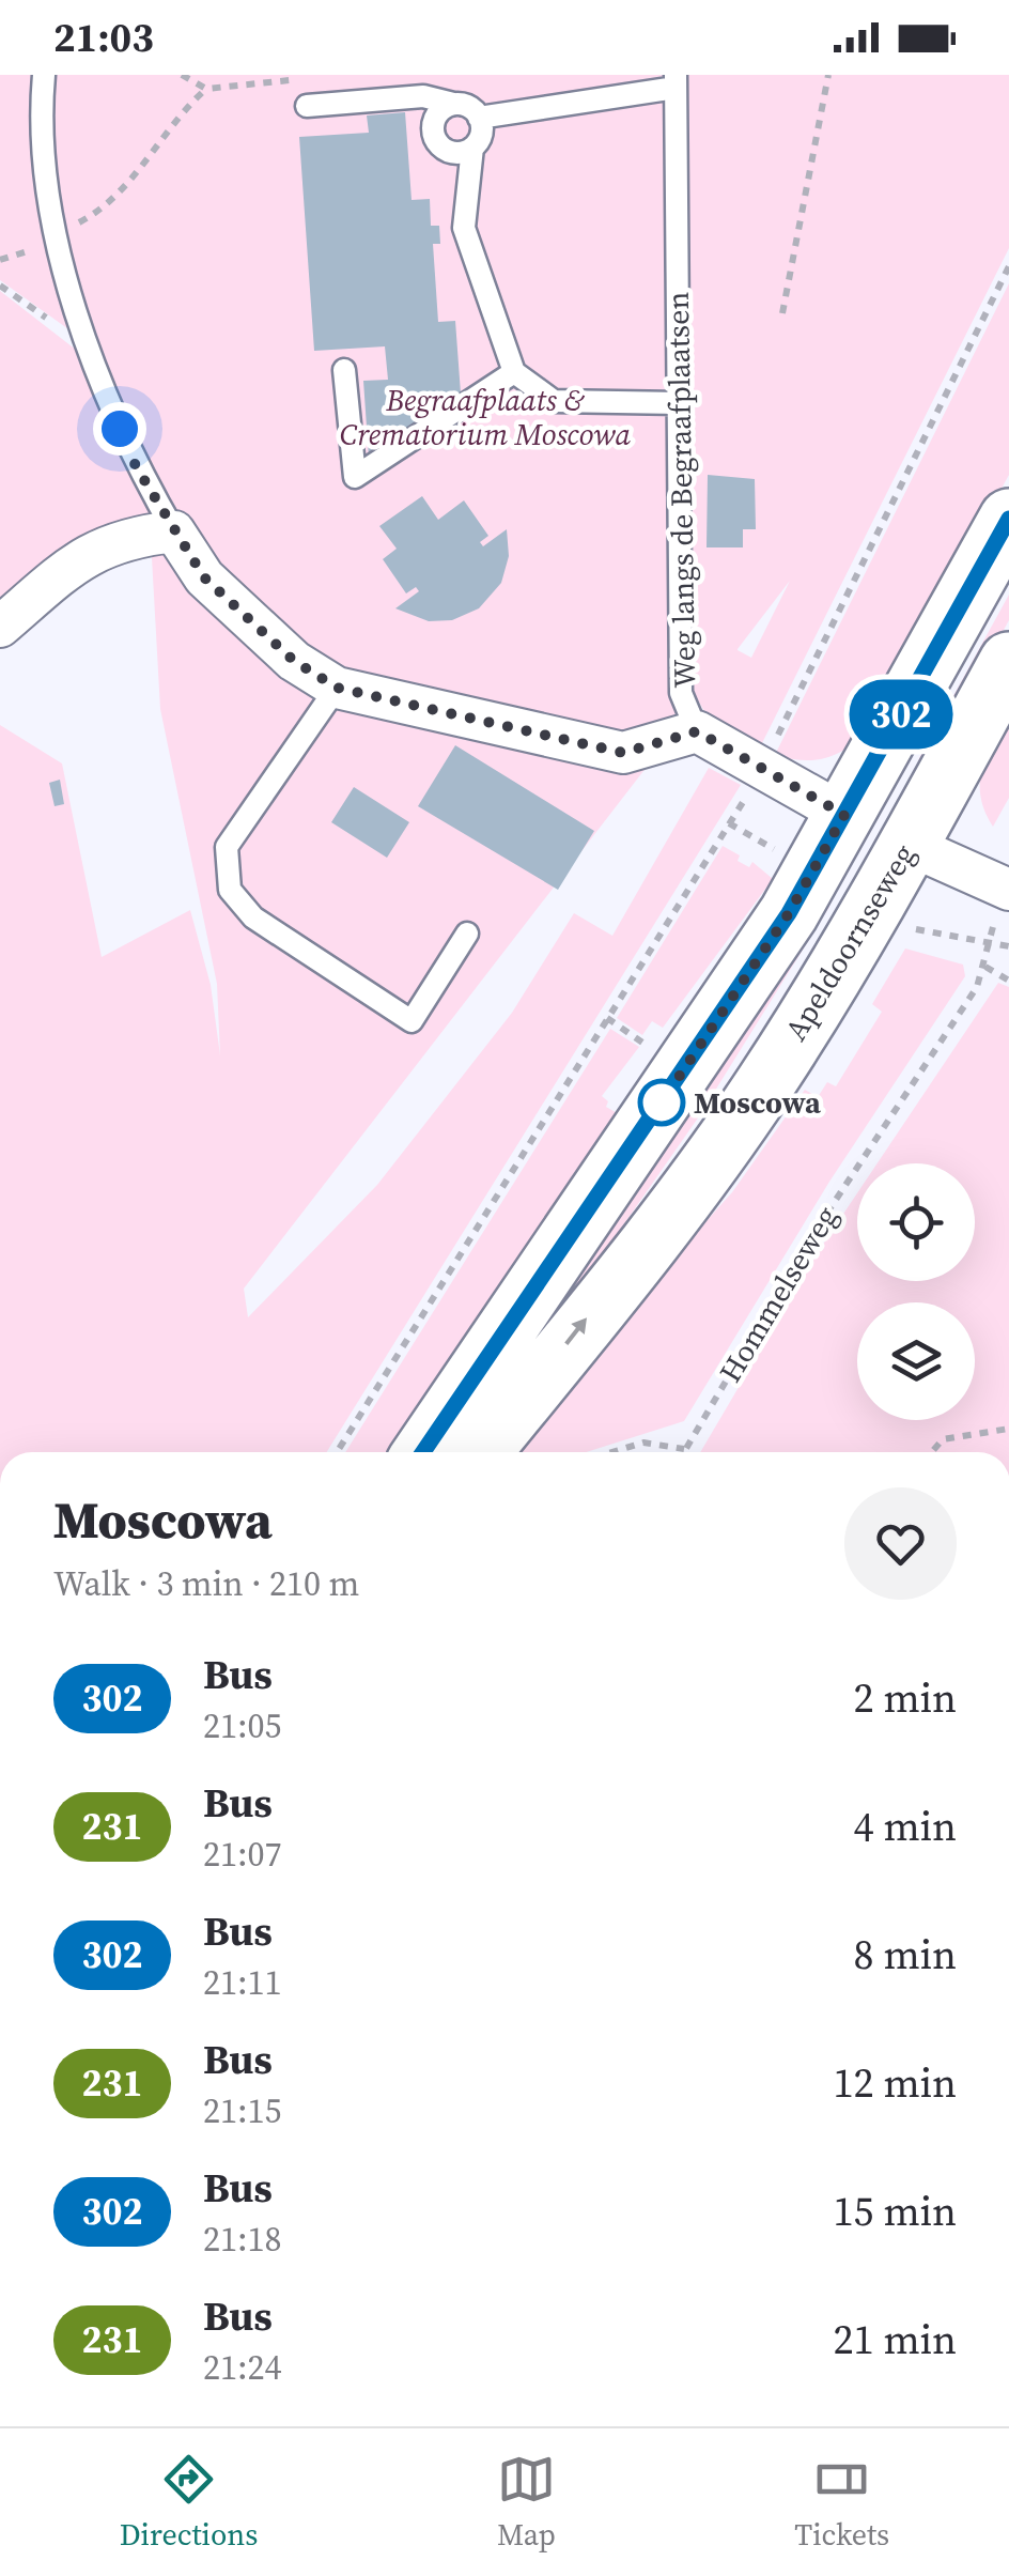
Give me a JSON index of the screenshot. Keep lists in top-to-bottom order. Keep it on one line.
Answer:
{"streets":{"main road":["Apeldoornseweg"],"street":["Weg langs de Begraafplaatsen"],"path":["Hommelseweg"]},"parks":["Begraafplaats & Crematorium Moscowa"],"places":["Moscowa"],"lines":["bus line 302"],"page":{"status":"21:03","on_map":"302","heading":["Moscowa","Walk · 3 min · 210 m"],"list":[{"mark":"302","name":"Bus","note":"21:05","value":"2 min"},{"mark":"231","name":"Bus","note":"21:07","value":"4 min"},{"mark":"302","name":"Bus","note":"21:11","value":"8 min"},{"mark":"231","name":"Bus","note":"21:15","value":"12 min"},{"mark":"302","name":"Bus","note":"21:18","value":"15 min"},{"mark":"231","name":"Bus","note":"21:24","value":"21 min"}],"tabs":["Directions","Map","Tickets"]}}
